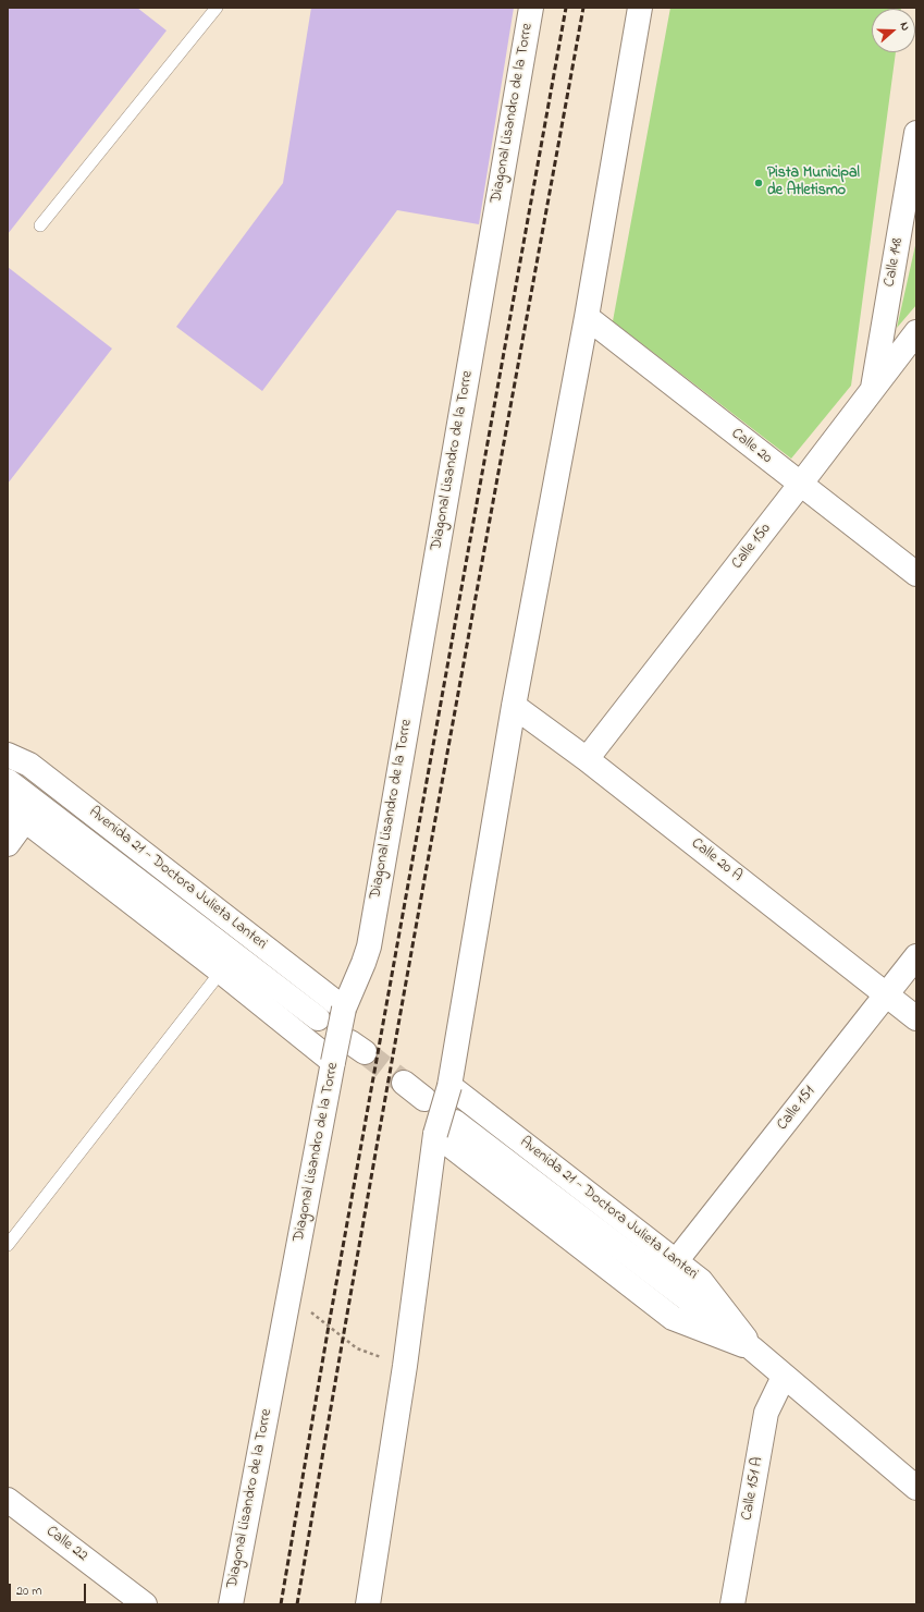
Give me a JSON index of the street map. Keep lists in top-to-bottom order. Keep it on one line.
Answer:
{"streets":{"street":["Diagonal Lisandro de la Torre","Calle 148","Calle 20","Calle 150","Calle 20 A","Avenida 21 - Doctora Julieta Lanteri","Calle 151","Calle 151 A","Calle 22"]},"crossings":[["Diagonal Lisandro de la Torre","Avenida 21 - Doctora Julieta Lanteri"],["Calle 148","Calle 150"],["Calle 20","Calle 150"],["Calle 150","Calle 20 A"],["Calle 20 A","Calle 151"],["Avenida 21 - Doctora Julieta Lanteri","Calle 151"],["Avenida 21 - Doctora Julieta Lanteri","Calle 151 A"]],"places":["Pista Municipal de Atletismo"],"scale_bar":"20 m","north":"right"}
